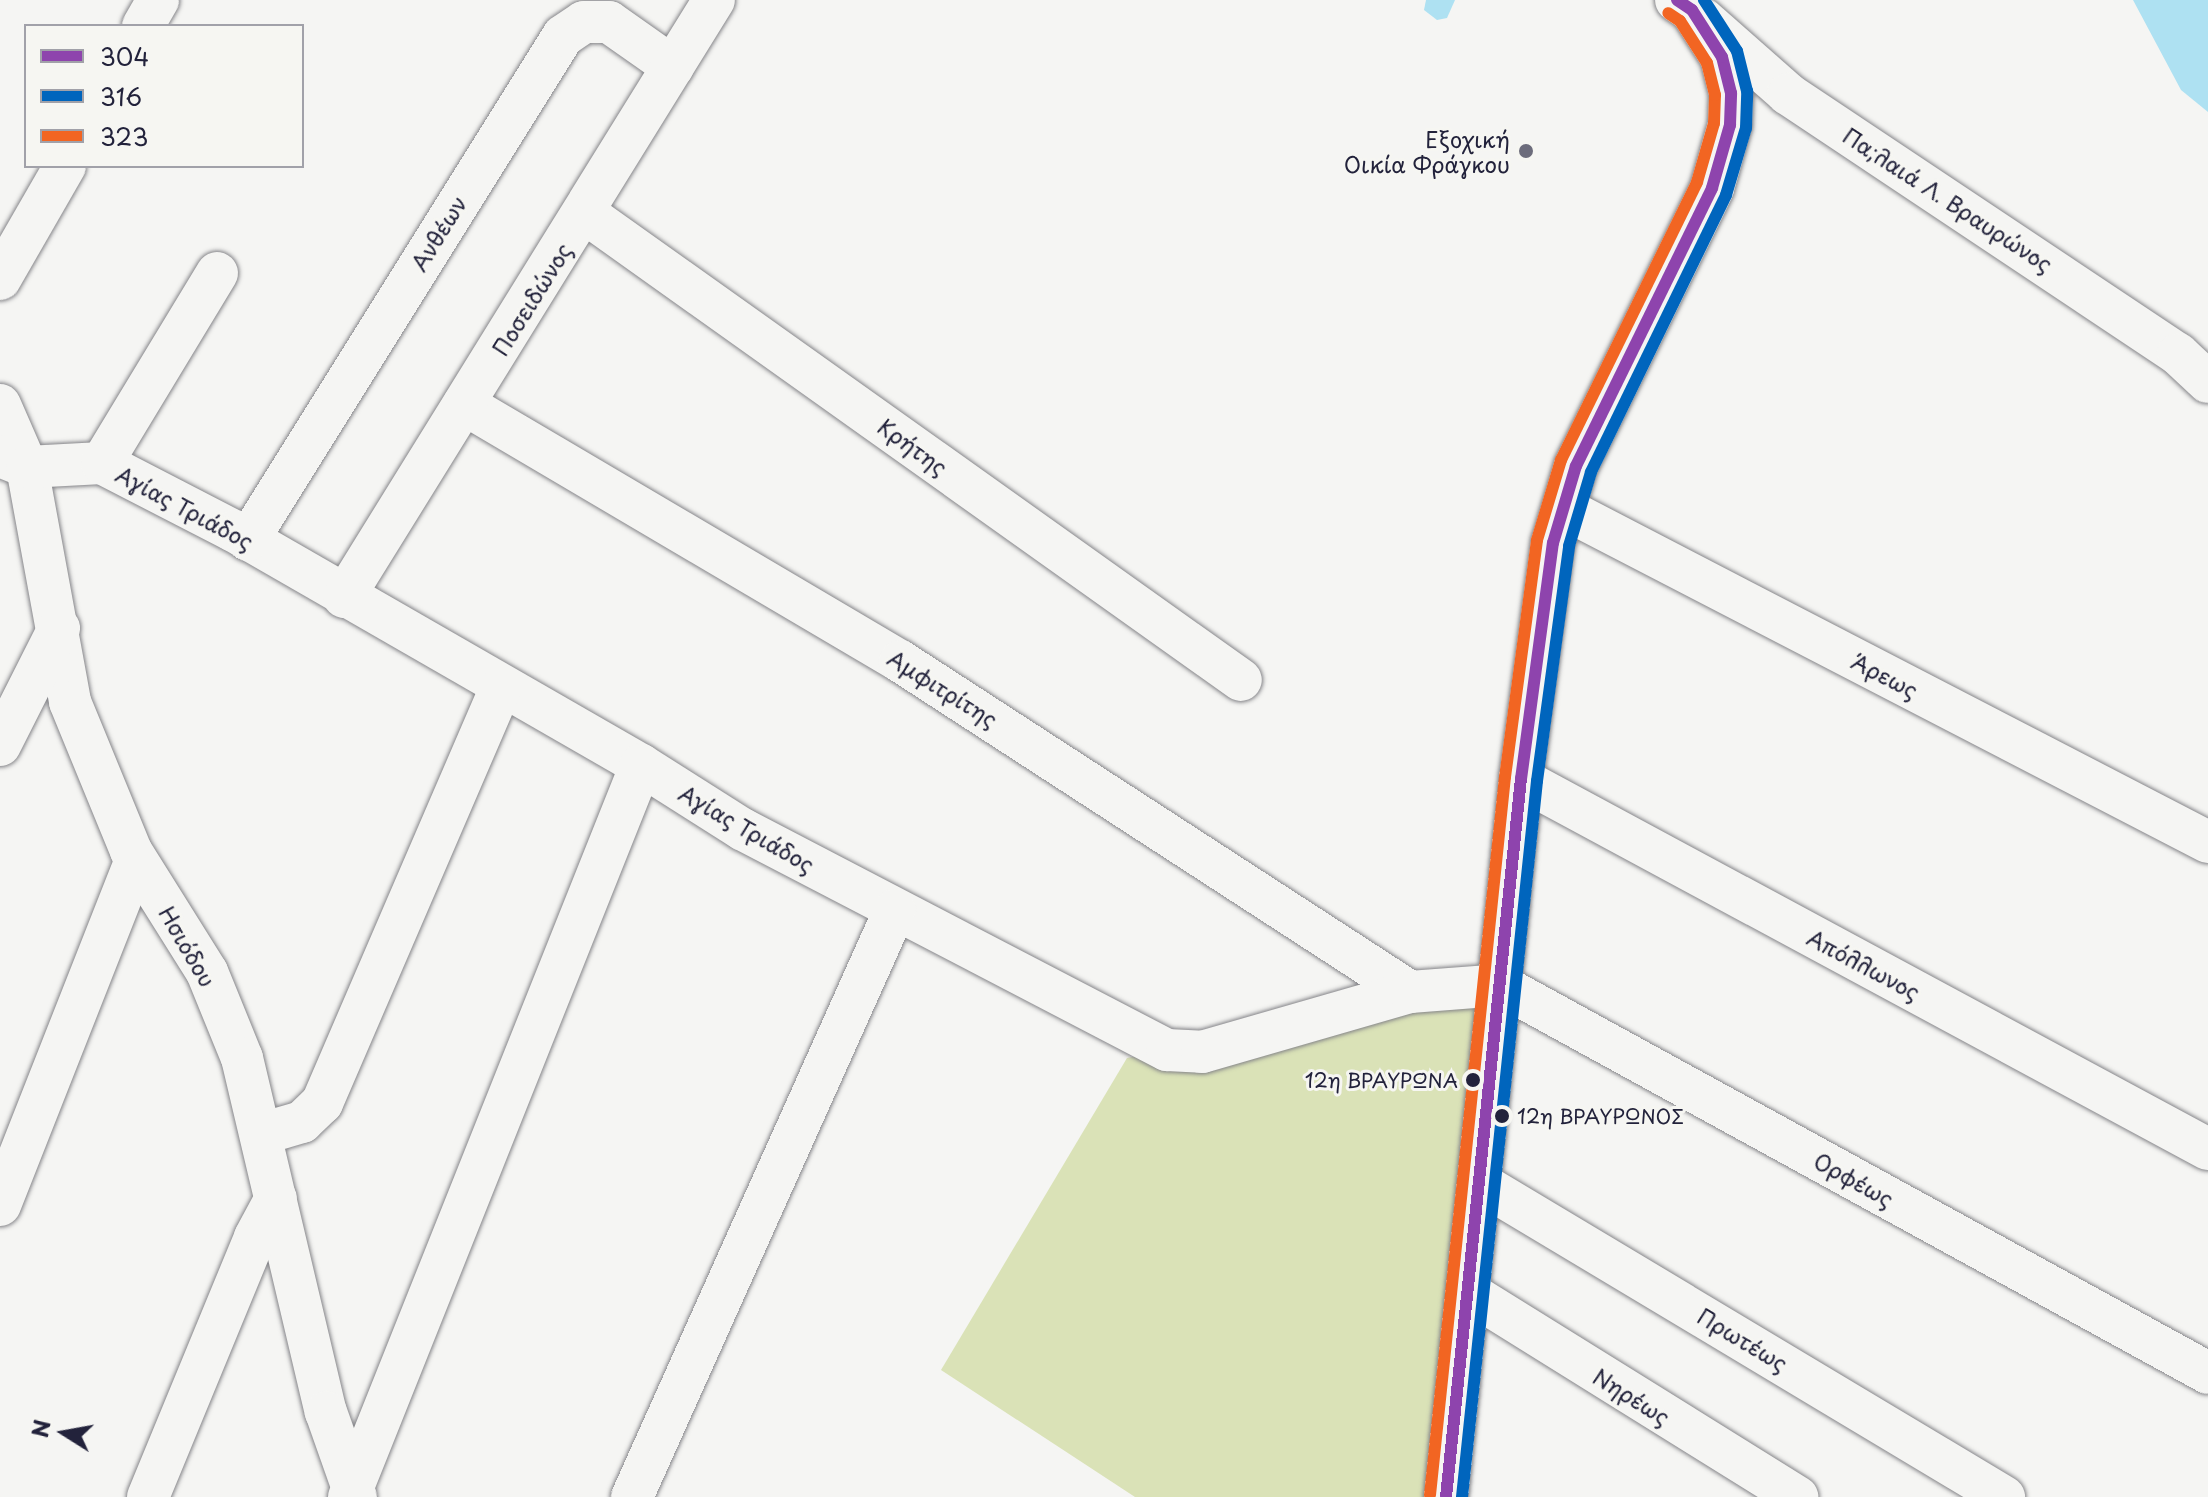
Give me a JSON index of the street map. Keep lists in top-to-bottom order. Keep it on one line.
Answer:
{"streets":{"street":["Πα;λαιά Λ. Βραυρώνος","Ανθέων","Ποσειδώνος","Κρήτης","Αγίας Τριάδος","Άρεως","Αμφιτρίτης","Ησιόδου","Απόλλωνος","Ορφέως","Πρωτέως","Νηρέως"]},"crossings":[["Ανθέων","Ποσειδώνος"],["Ανθέων","Αγίας Τριάδος"],["Ποσειδώνος","Κρήτης"],["Ποσειδώνος","Αγίας Τριάδος"],["Ποσειδώνος","Αμφιτρίτης"],["Αγίας Τριάδος","Αμφιτρίτης"],["Αγίας Τριάδος","Ησιόδου"],["Αγίας Τριάδος","Ορφέως"]],"places":["Εξοχική Οικία Φράγκου","12η ΒΡΑΥΡΩΝΑ","12η ΒΡΑΥΡΩΝΟΣ"],"lines":["transit line 304","transit line 316","transit line 323"],"legend":["304","316","323"],"north":"left"}
